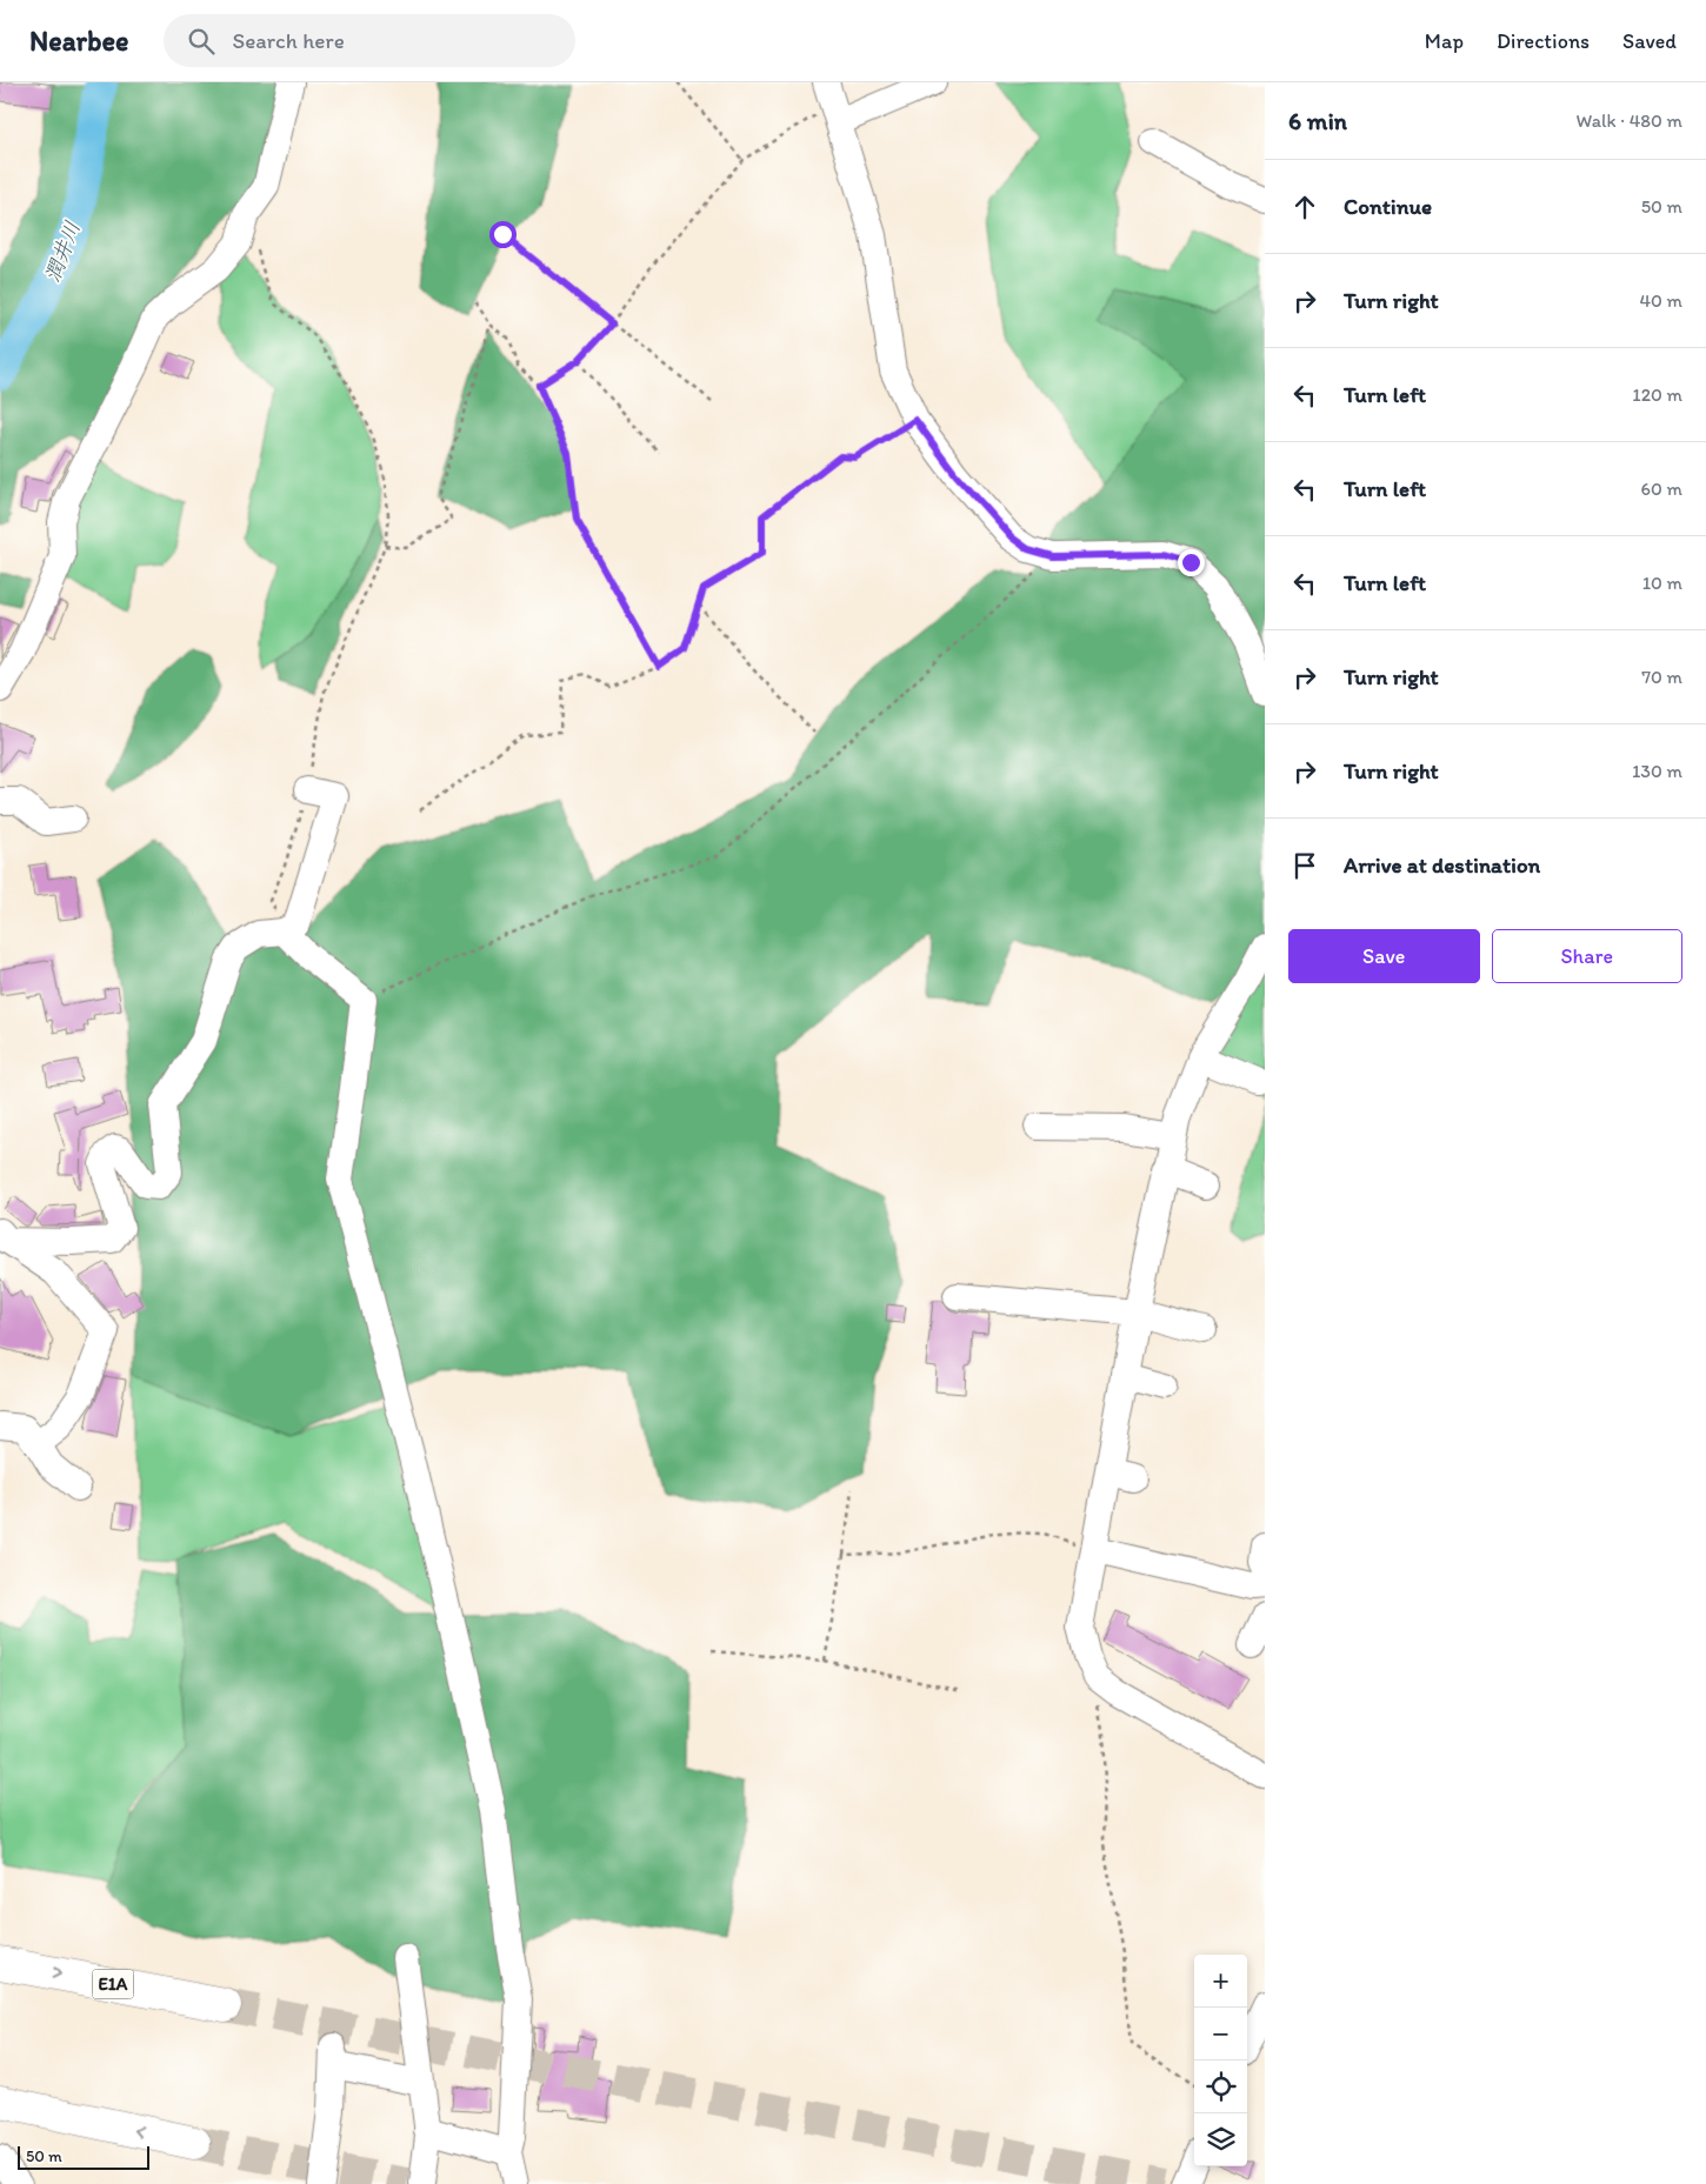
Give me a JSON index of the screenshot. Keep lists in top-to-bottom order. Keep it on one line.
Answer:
{"streets":{"highway":["E1A"]},"water":["潤井川"],"scale_bar":"50 m","page":{"header":"Nearbee","search":"Search here","nav":["Map","Directions","Saved"],"heading":["6 min","Walk · 480 m"],"list":[["Continue","50 m"],["Turn right","40 m"],["Turn left","120 m"],["Turn left","60 m"],["Turn left","10 m"],["Turn right","70 m"],["Turn right","130 m"],"Arrive at destination"],"buttons":["Save","Share"],"map_buttons":["+","−"],"scale":"50 m"}}
